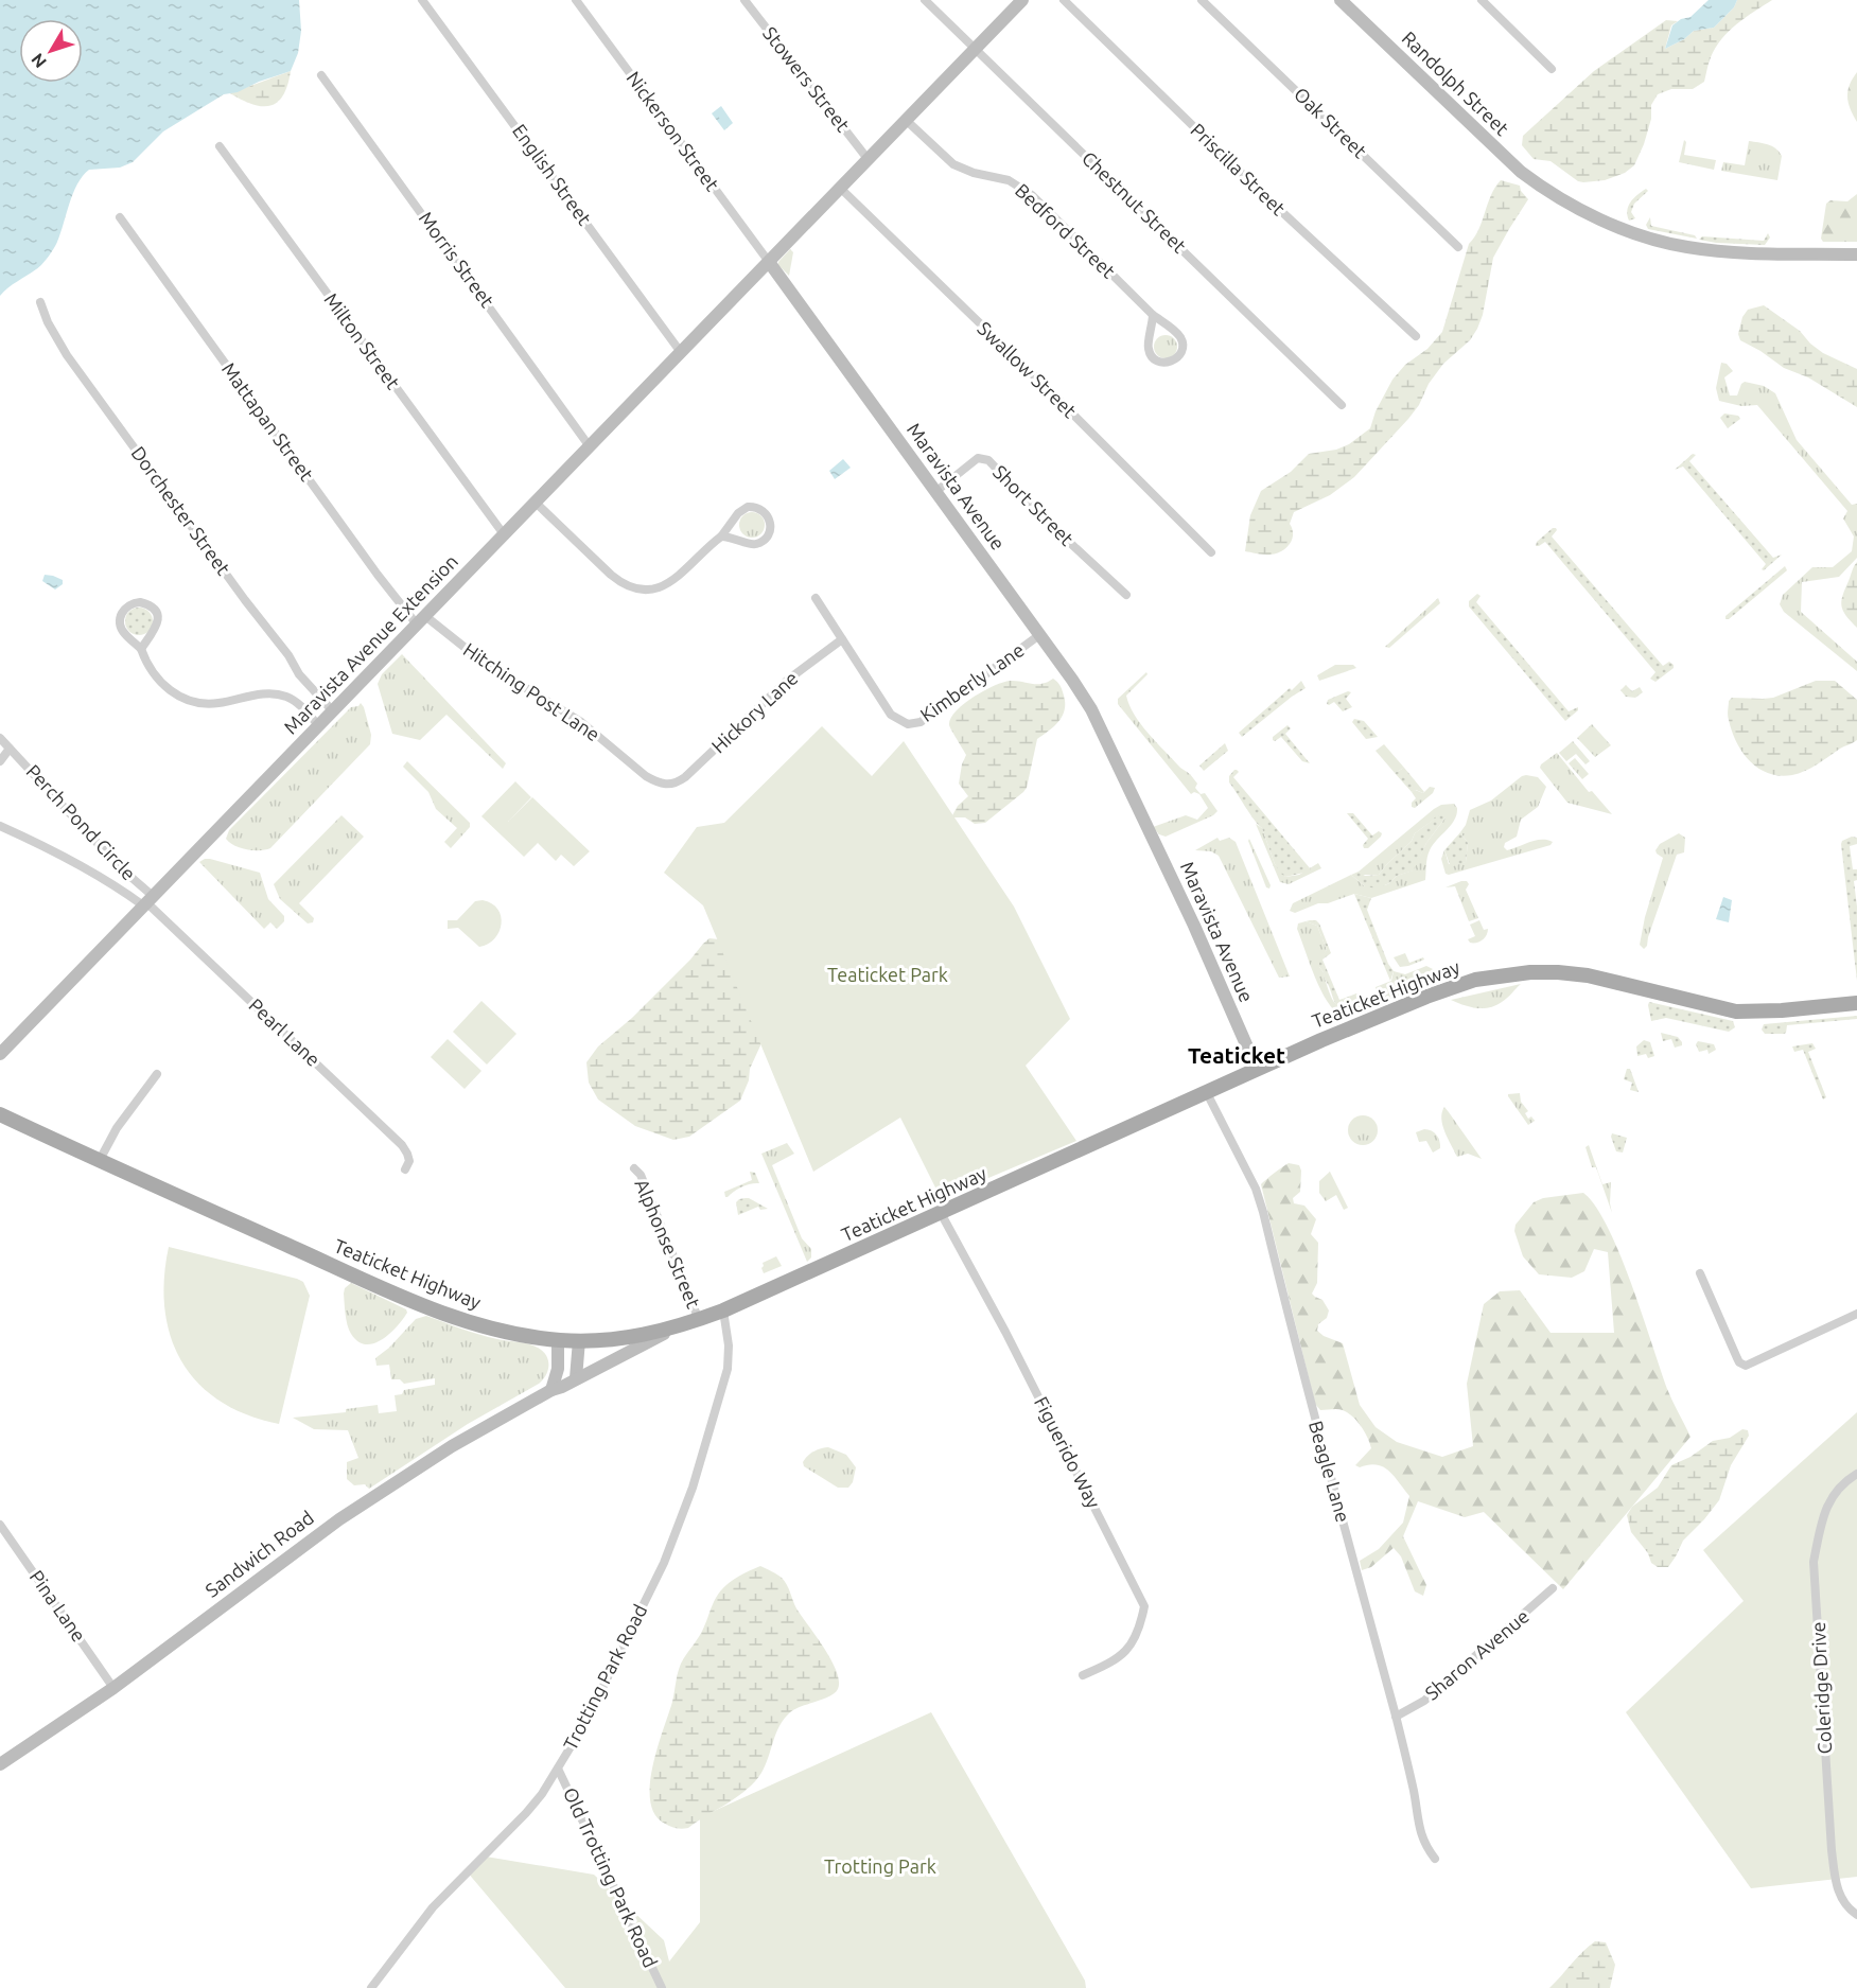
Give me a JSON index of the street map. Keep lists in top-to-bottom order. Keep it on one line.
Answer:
{"streets":{"main road":["Randolph Street","Maravista Avenue","Maravista Avenue Extension","Teaticket Highway","Sandwich Road"],"street":["Stowers Street","Oak Street","Nickerson Street","Priscilla Street","English Street","Chestnut Street","Bedford Street","Morris Street","Milton Street","Swallow Street","Mattapan Street","Short Street","Dorchester Street","Kimberly Lane","Hitching Post Lane","Hickory Lane","Perch Pond Circle","Pearl Lane","Alphonse Street","Figuerido Way","Beagle Lane","Pina Lane","Sharon Avenue","Trotting Park Road","Coleridge Drive","Old Trotting Park Road"]},"crossings":[["Nickerson Street","Maravista Avenue"],["Nickerson Street","Maravista Avenue Extension"],["English Street","Maravista Avenue Extension"],["Morris Street","Maravista Avenue Extension"],["Milton Street","Maravista Avenue Extension"],["Mattapan Street","Maravista Avenue Extension"],["Mattapan Street","Hitching Post Lane"],["Maravista Avenue","Short Street"],["Maravista Avenue","Maravista Avenue Extension"],["Maravista Avenue","Kimberly Lane"],["Maravista Avenue","Teaticket Highway"],["Dorchester Street","Maravista Avenue Extension"],["Maravista Avenue Extension","Hitching Post Lane"],["Maravista Avenue Extension","Perch Pond Circle"],["Maravista Avenue Extension","Pearl Lane"],["Kimberly Lane","Hickory Lane"],["Hitching Post Lane","Hickory Lane"],["Perch Pond Circle","Pearl Lane"],["Teaticket Highway","Alphonse Street"],["Teaticket Highway","Figuerido Way"],["Teaticket Highway","Beagle Lane"],["Teaticket Highway","Sandwich Road"],["Teaticket Highway","Trotting Park Road"],["Beagle Lane","Sharon Avenue"],["Sandwich Road","Pina Lane"],["Trotting Park Road","Old Trotting Park Road"]],"districts":["Teaticket"],"parks":["Teaticket Park","Trotting Park"],"north":"bottom left"}
